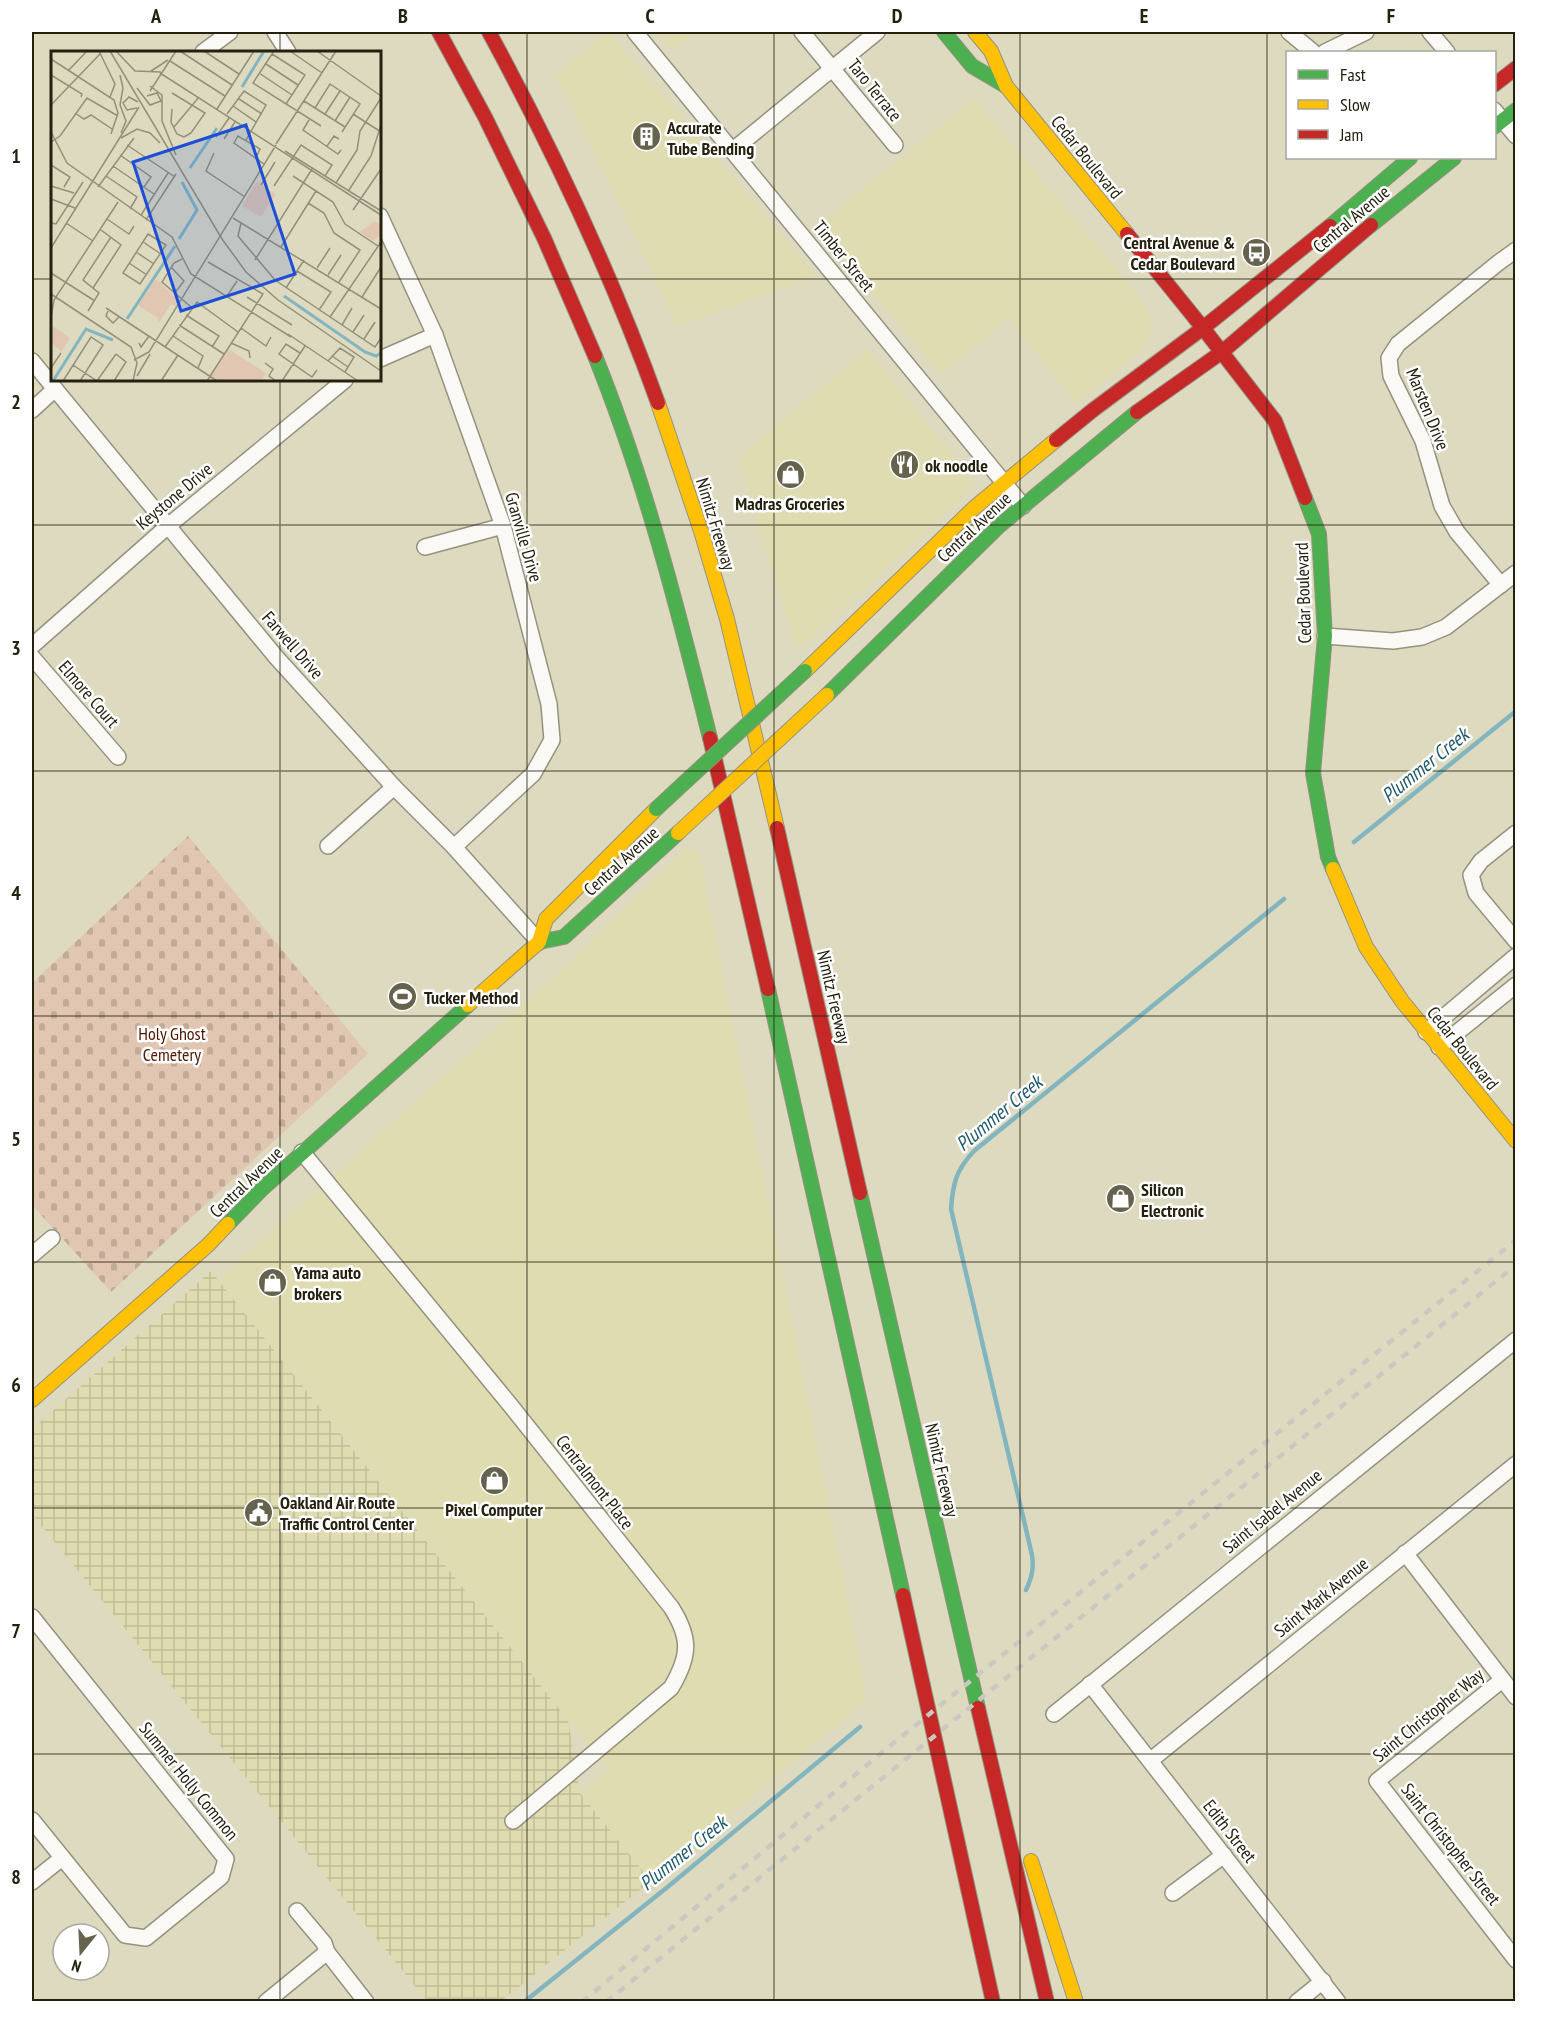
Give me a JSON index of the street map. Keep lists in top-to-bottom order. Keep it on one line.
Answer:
{"streets":{"main road":["Cedar Boulevard","Central Avenue","Nimitz Freeway"],"street":["Taro Terrace","Timber Street","Marsten Drive","Keystone Drive","Granville Drive","Farwell Drive","Elmore Court","Centralmont Place","Saint Isabel Avenue","Saint Mark Avenue","Saint Christopher Way","Summer Holly Common","Edith Street","Saint Christopher Street"]},"crossings":[["Cedar Boulevard","Central Avenue"],["Central Avenue","Timber Street"],["Central Avenue","Farwell Drive"],["Central Avenue","Centralmont Place"],["Keystone Drive","Farwell Drive"],["Granville Drive","Farwell Drive"],["Saint Isabel Avenue","Edith Street"],["Saint Mark Avenue","Edith Street"],["Saint Christopher Way","Saint Christopher Street"]],"water":["Plummer Creek"],"parks":["Holy Ghost Cemetery"],"places":{"building":["Accurate Tube Bending"],"bus stop":["Central Avenue & Cedar Boulevard"],"restaurant":["ok noodle"],"shop":["Madras Groceries","Silicon Electronic","Yama auto brokers","Pixel Computer"],"sports":["Tucker Method"],"public building":["Oakland Air Route Traffic Control Center"]},"legend":["Fast","Slow","Jam"],"north":"bottom","grid":{"columns":["A","B","C","D","E","F"],"rows":["1","2","3","4","5","6","7","8"]}}
